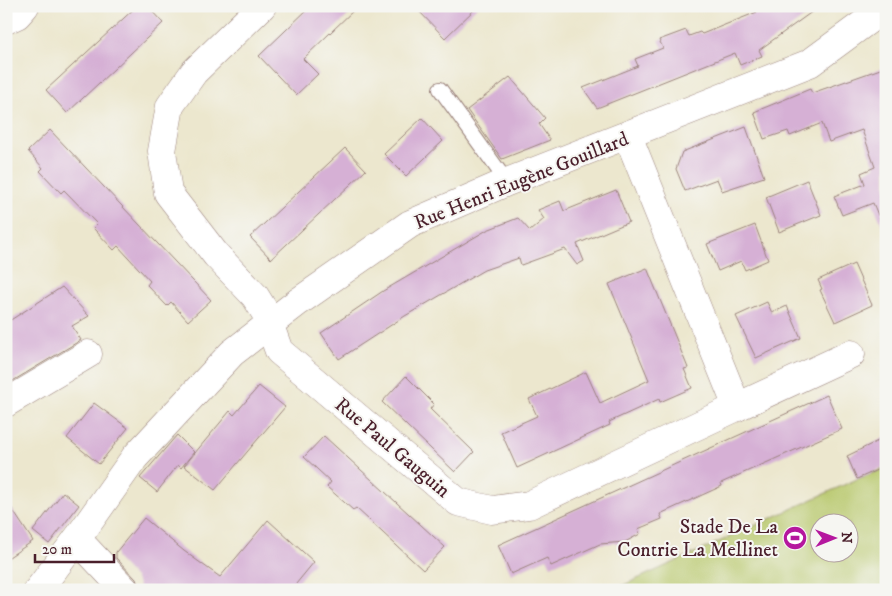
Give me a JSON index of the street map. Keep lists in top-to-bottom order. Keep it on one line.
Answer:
{"streets":{"street":["Rue Henri Eugène Gouillard","Rue Paul Gauguin"]},"crossings":[["Rue Henri Eugène Gouillard","Rue Paul Gauguin"]],"places":{"sports":["Stade De La Contrie La Mellinet"]},"scale_bar":"20 m","north":"right"}
